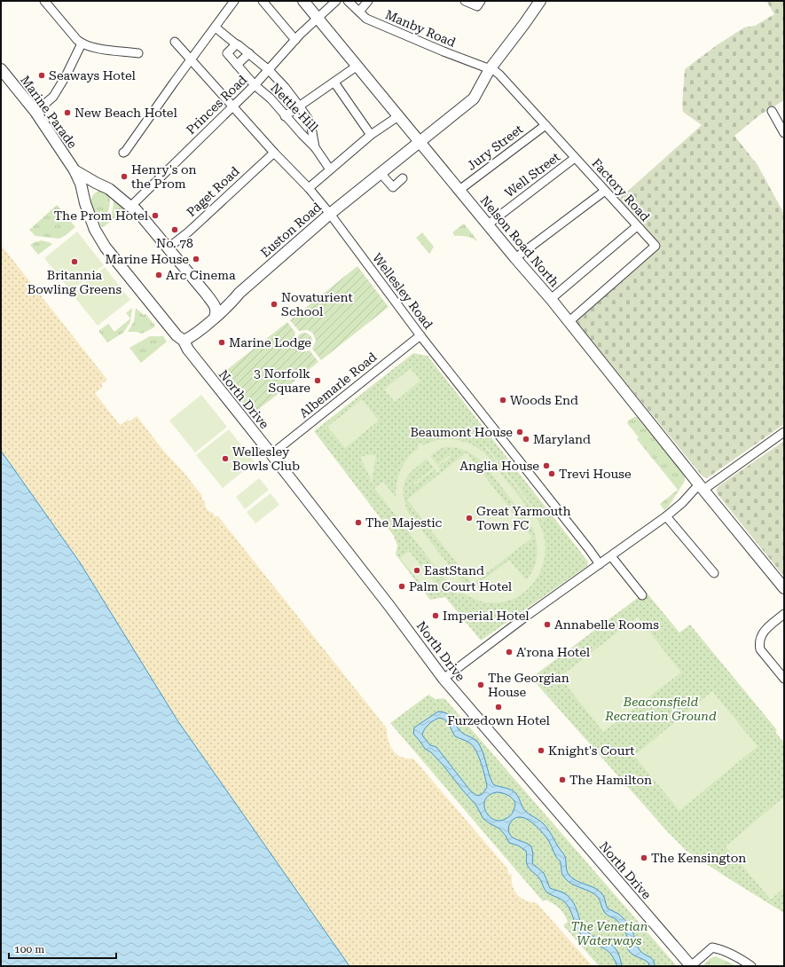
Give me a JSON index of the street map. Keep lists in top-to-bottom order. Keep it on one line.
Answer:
{"streets":{"street":["Manby Road","Princes Road","Nettle Hill","Marine Parade","Jury Street","Well Street","Factory Road","Paget Road","Euston Road","Nelson Road North","Wellesley Road","Albemarle Road","North Drive"]},"crossings":[["Manby Road","Factory Road"],["Manby Road","Euston Road"],["Princes Road","Nettle Hill"],["Princes Road","Marine Parade"],["Princes Road","Nelson Road North"],["Princes Road","Wellesley Road"],["Marine Parade","Paget Road"],["Marine Parade","Euston Road"],["Marine Parade","North Drive"],["Jury Street","Factory Road"],["Jury Street","Nelson Road North"],["Well Street","Factory Road"],["Well Street","Nelson Road North"],["Factory Road","Euston Road"],["Factory Road","Nelson Road North"],["Paget Road","Wellesley Road"],["Euston Road","Nelson Road North"],["Euston Road","Wellesley Road"],["Euston Road","North Drive"],["Wellesley Road","Albemarle Road"],["Albemarle Road","North Drive"]],"parks":["Beaconsfield Recreation Ground","The Venetian Waterways"],"places":["Seaways Hotel","New Beach Hotel","Henry's on the Prom","The Prom Hotel","No. 78","Marine House","Britannia Bowling Greens","Arc Cinema","Novaturient School","Marine Lodge","3 Norfolk Square","Woods End","Beaumont House","Maryland","Wellesley Bowls Club","Anglia House","Trevi House","Great Yarmouth Town FC","The Majestic","EastStand","Palm Court Hotel","Imperial Hotel","Annabelle Rooms","A'rona Hotel","The Georgian House","Furzedown Hotel","Knight's Court","The Hamilton","The Kensington"],"scale_bar":"100 m"}
